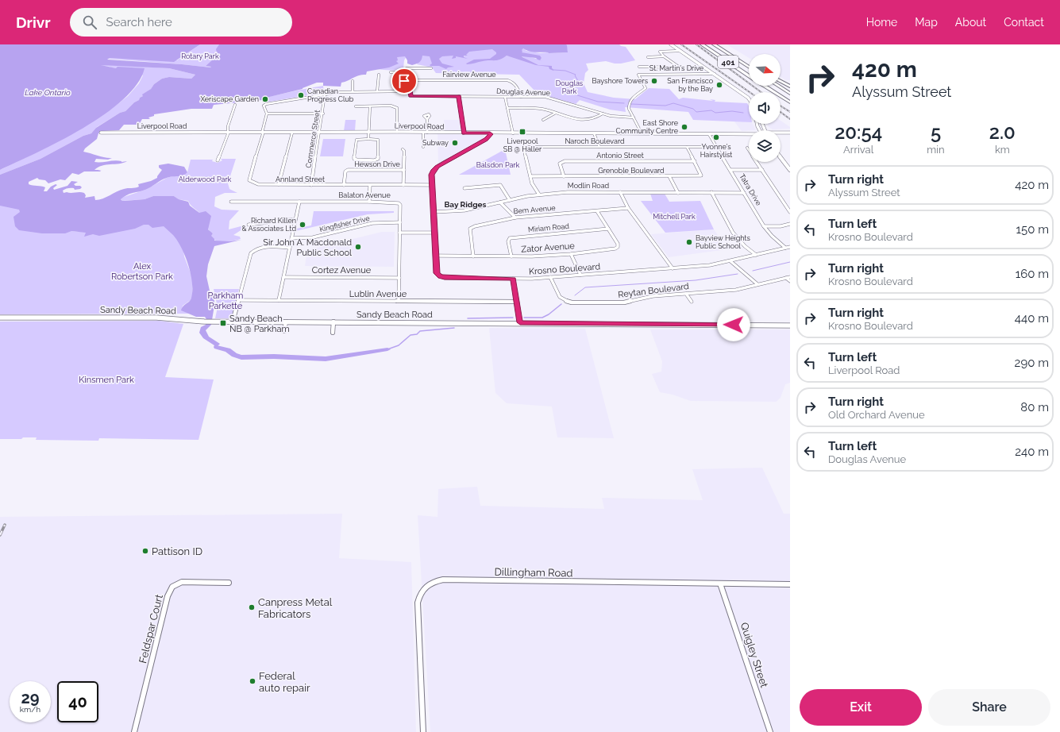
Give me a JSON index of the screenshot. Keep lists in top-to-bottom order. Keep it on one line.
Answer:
{"streets":{"highway":["401"],"main road":["Liverpool Road"],"street":["St. Martin's Drive","Fairview Avenue","Douglas Avenue","Commerce Street","Naroch Boulevard","Antonio Street","Hewson Drive","Grenoble Boulevard","Annland Street","Modlin Road","Tatra Drive","Balaton Avenue","Bem Avenue","Kingfisher Drive","Miriam Road","Zator Avenue","Krosno Boulevard","Cortez Avenue","Reytan Boulevard","Lublin Avenue","Sandy Beach Road","Dillingham Road","Feldspar Court","Quigley Street"]},"crossings":[["St. Martin's Drive","Douglas Avenue"],["Fairview Avenue","Douglas Avenue"],["Liverpool Road","Commerce Street"],["Liverpool Road","Annland Street"],["Liverpool Road","Tatra Drive"],["Liverpool Road","Krosno Boulevard"],["Commerce Street","Annland Street"],["Naroch Boulevard","Grenoble Boulevard"],["Naroch Boulevard","Modlin Road"],["Naroch Boulevard","Tatra Drive"],["Antonio Street","Grenoble Boulevard"],["Hewson Drive","Annland Street"],["Annland Street","Krosno Boulevard"],["Modlin Road","Tatra Drive"],["Modlin Road","Krosno Boulevard"],["Tatra Drive","Krosno Boulevard"],["Balaton Avenue","Kingfisher Drive"],["Balaton Avenue","Cortez Avenue"],["Balaton Avenue","Lublin Avenue"],["Bem Avenue","Zator Avenue"],["Miriam Road","Zator Avenue"],["Zator Avenue","Krosno Boulevard"],["Krosno Boulevard","Reytan Boulevard"],["Dillingham Road","Quigley Street"]],"districts":["Bay Ridges"],"water":["Lake Ontario"],"parks":["Rotary Park","Douglas Park","Balsdon Park","Alderwood Park","Mitchell Park","Alex Robertson Park","Parkham Parkette","Kinsmen Park"],"places":{"other":["Bayshore Towers","San Francisco by the Bay","Canadian Progress Club","Xeriscape Garden","East Shore Community Centre","Yvonne's Hairstylist","Subway","Richard Killen & Associates Ltd","Bayview Heights Public School","Sir John A. Macdonald Public School","Pattison ID","Canpress Metal Fabricators","Federal auto repair"],"transit":["Liverpool SB @ Haller","Sandy Beach NB @ Parkham"]},"north":"right","page":{"header":"Drivr","search":"Search here","nav":["Home","Map","About","Contact"],"turn":["420 m","Alyssum Street"],"eta":["20:54","Arrival","5","min","2.0","km"],"list":[{"name":"Turn right","note":"Alyssum Street","value":"420 m"},{"name":"Turn left","note":"Krosno Boulevard","value":"150 m"},{"name":"Turn right","note":"Krosno Boulevard","value":"160 m"},{"name":"Turn right","note":"Krosno Boulevard","value":"440 m"},{"name":"Turn left","note":"Liverpool Road","value":"290 m"},{"name":"Turn right","note":"Old Orchard Avenue","value":"80 m"},{"name":"Turn left","note":"Douglas Avenue","value":"240 m"}],"speed":"29 km/h","limit":"40","buttons":["Exit","Share"]}}
